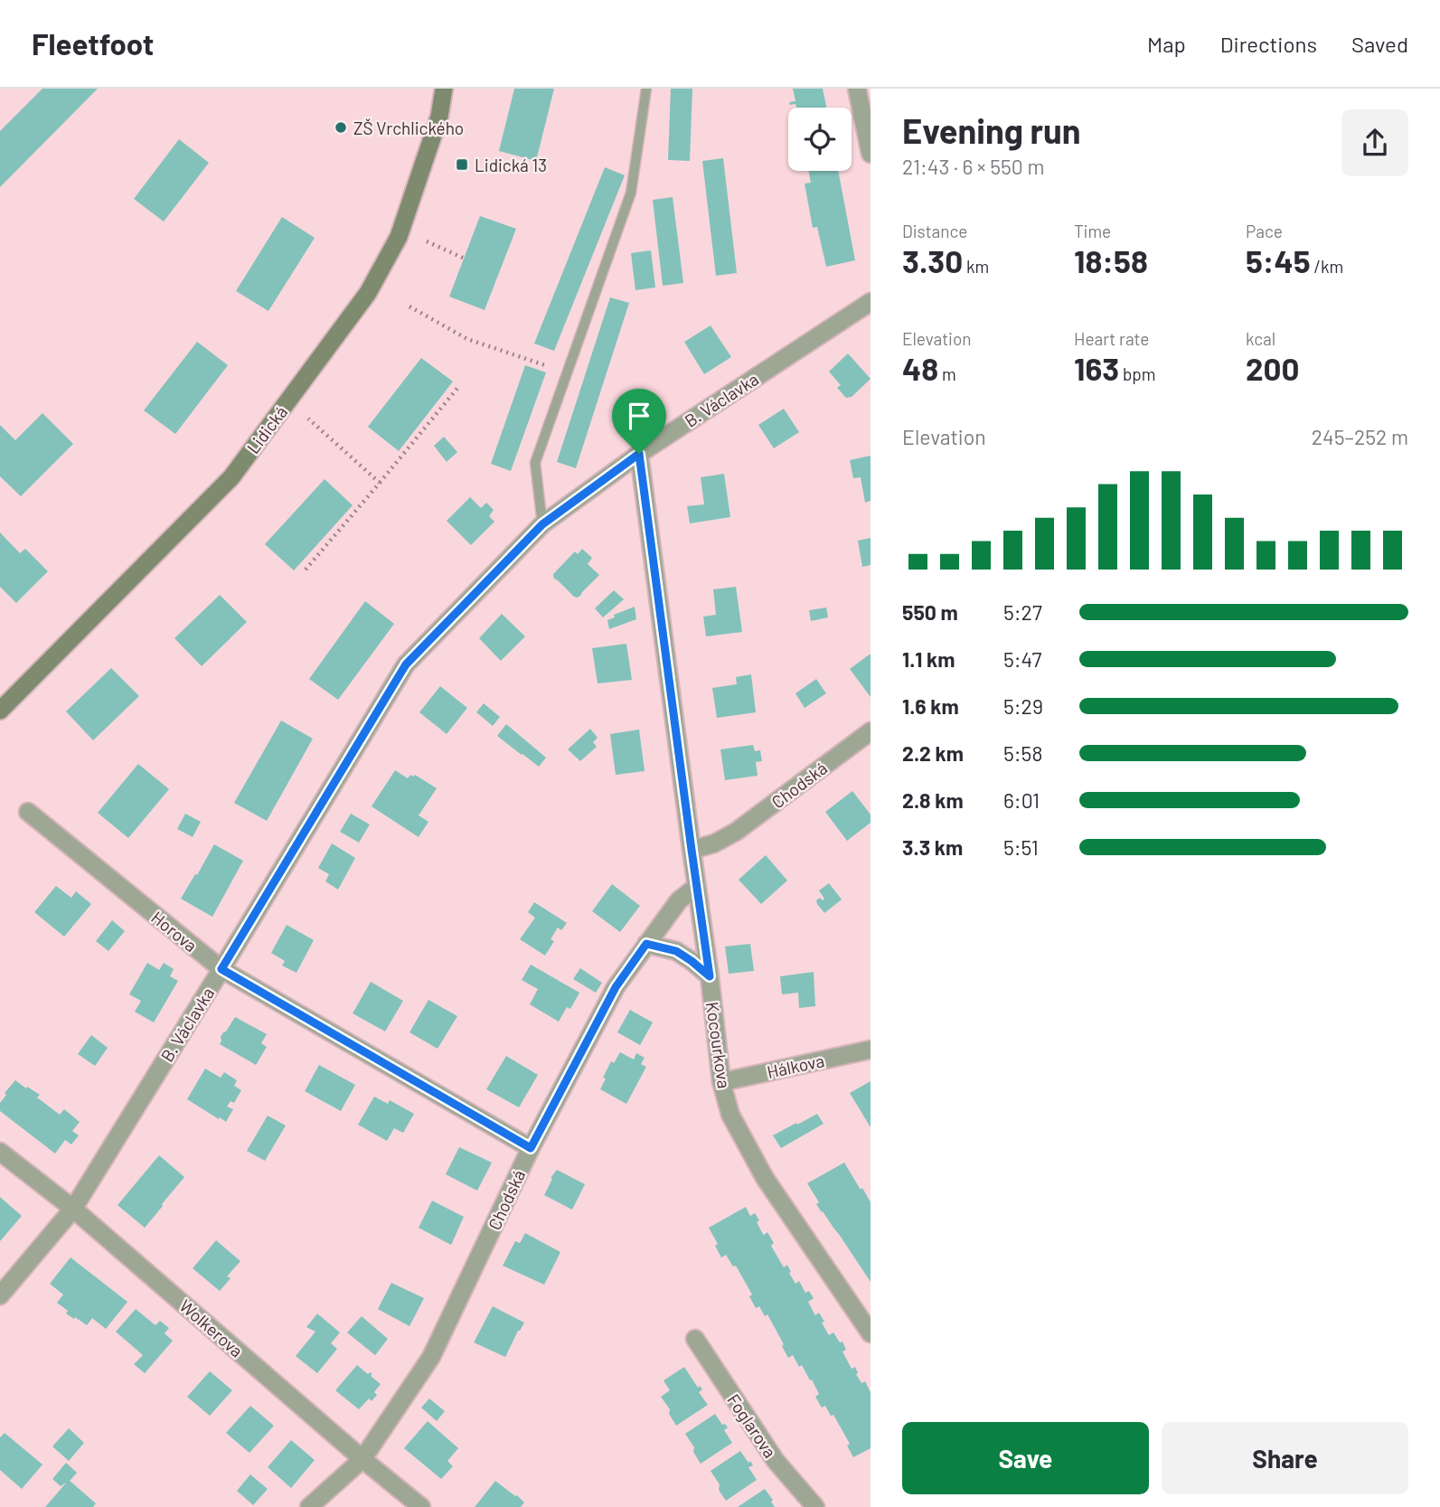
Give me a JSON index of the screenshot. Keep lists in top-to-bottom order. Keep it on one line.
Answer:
{"streets":{"main road":["Lidická"],"street":["B. Václavka","Chodská","Horova","Kocourkova","Hálkova","Wolkerova","Foglarova"]},"crossings":[["B. Václavka","Horova"],["B. Václavka","Kocourkova"],["B. Václavka","Wolkerova"],["Chodská","Horova"],["Chodská","Kocourkova"],["Chodská","Wolkerova"],["Kocourkova","Hálkova"]],"places":{"other":["ZŠ Vrchlického"],"transit":["Lidická 13"]},"page":{"header":"Fleetfoot","nav":["Map","Directions","Saved"],"heading":["Evening run","21:43 · 6 × 550 m"],"stats":[["Distance","3.30 km"],["Time","18:58"],["Pace","5:45 /km"],["Elevation","48 m"],["Heart rate","163 bpm"],["kcal","200"]],"chart":["Elevation","245–252 m"],"list":[{"name":"550 m","note":"5:27"},{"name":"1.1 km","note":"5:47"},{"name":"1.6 km","note":"5:29"},{"name":"2.2 km","note":"5:58"},{"name":"2.8 km","note":"6:01"},{"name":"3.3 km","note":"5:51"}],"buttons":["Save","Share"]}}
